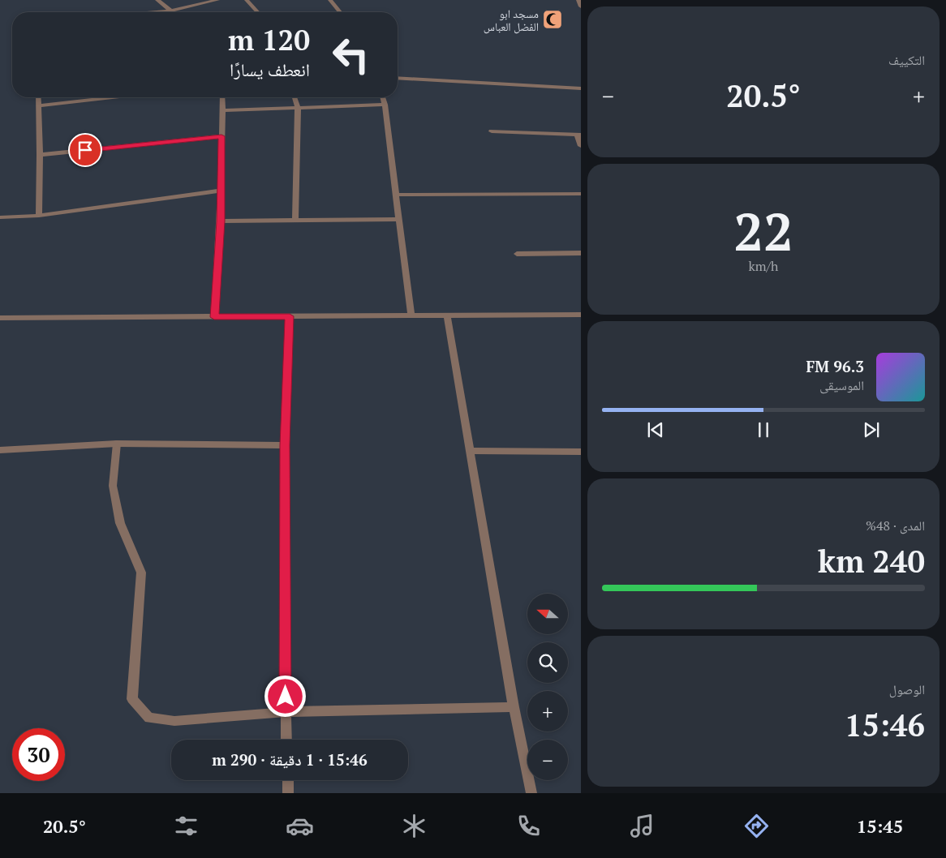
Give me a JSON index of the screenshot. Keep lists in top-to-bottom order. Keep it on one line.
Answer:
{"places":{"mosque":["مسجد ابو الفضل العباس"]},"north":"left","page":{"tile":["التكييف",["22","km/h"],["المدى · 48%","240 km"],["الوصول","15:46"]],"turn":["120 m","انعطف يسارًا"],"heat":["−","20.5°","+"],"song":["96.3 FM","الموسيقى"],"map_buttons":["+","−"],"limit":"30","trip":"15:46 · 1 دقيقة · 290 m","tabs":["15:45","20.5°"]}}
